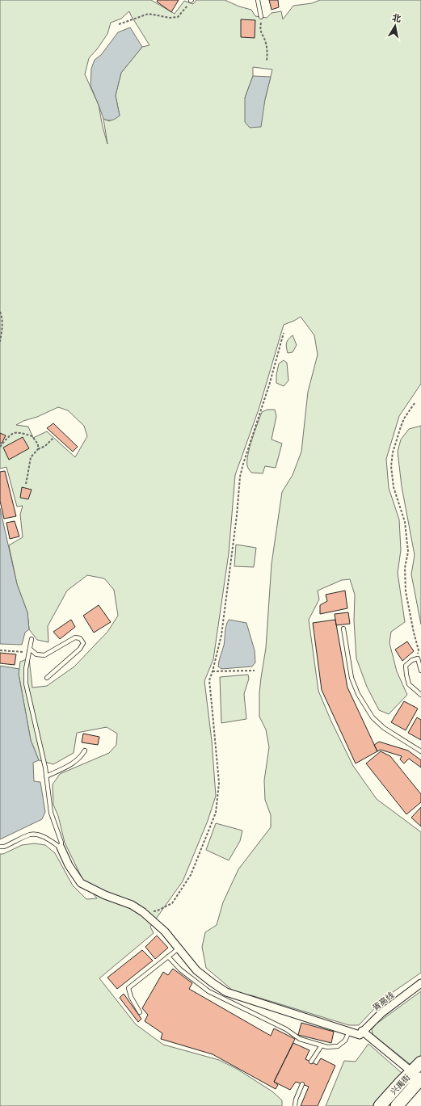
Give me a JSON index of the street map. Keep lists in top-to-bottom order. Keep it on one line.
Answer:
{"streets":{"main road":["兴禹街"],"street":["胥高线"]},"north":"top"}
